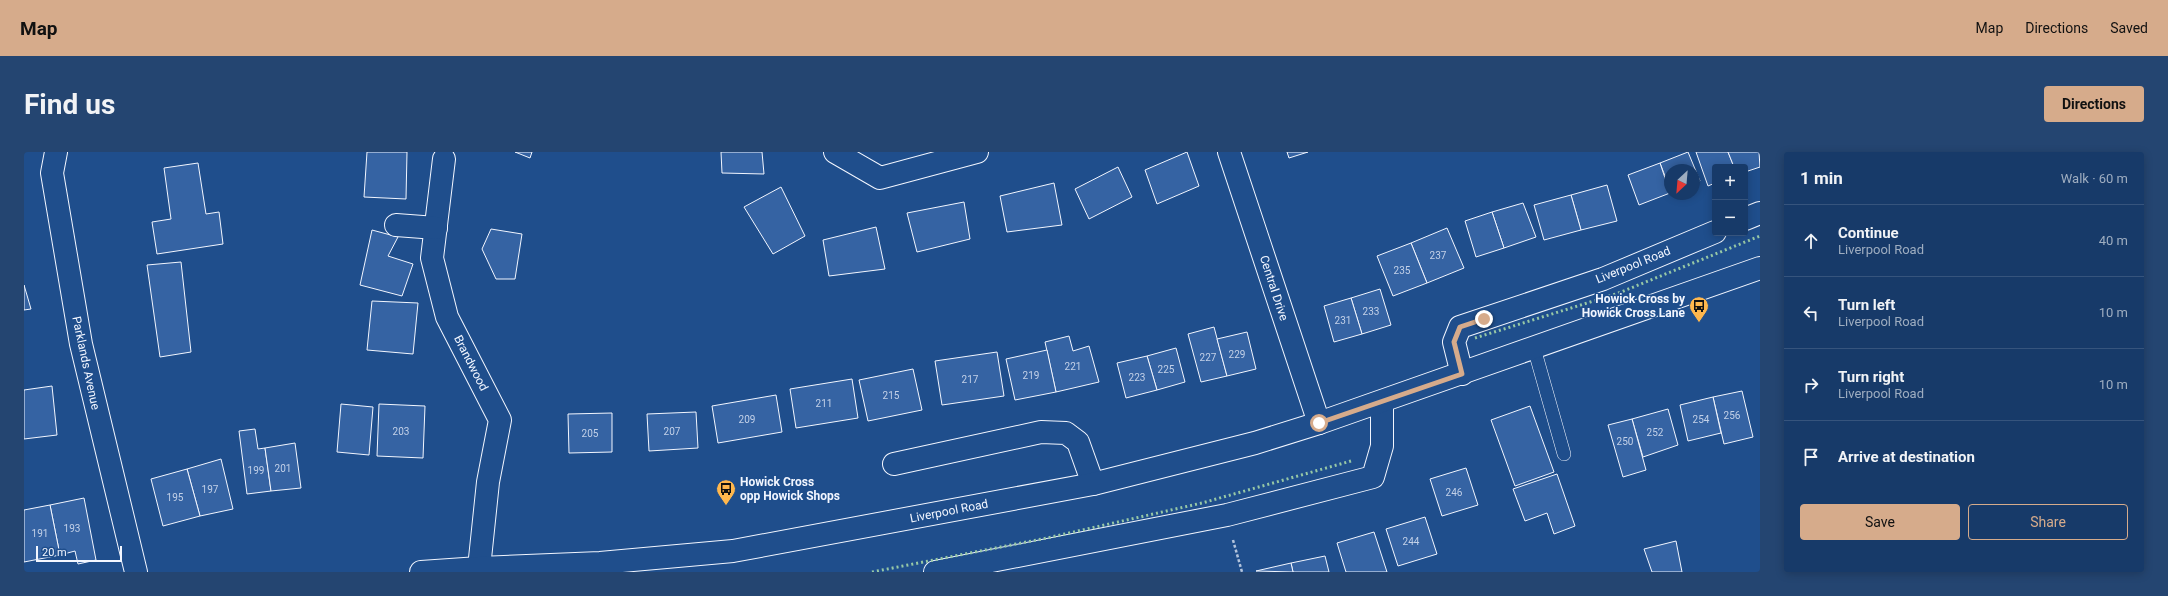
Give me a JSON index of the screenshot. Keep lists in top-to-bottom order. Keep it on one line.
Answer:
{"streets":{"street":["Liverpool Road","Central Drive","Parklands Avenue","Brandwood"]},"crossings":[["Liverpool Road","Central Drive"],["Liverpool Road","Brandwood"]],"places":{"bus stop":["Howick Cross by Howick Cross Lane","Howick Cross opp Howick Shops"]},"house_numbers":["237","235","233","231","229","227","221","225","219","223","217","215","211","256","209","254","203","207","252","205","250","201","199","197","246","195","193","191","244"],"scale_bar":"20 m","north":"bottom left","page":{"header":"Map","nav":["Map","Directions","Saved"],"buttons":["Directions",["Save","Share"]],"title":"Find us","heading":["1 min","Walk · 60 m"],"map_buttons":["+","−"],"list":[["Continue","Liverpool Road","40 m"],["Turn left","Liverpool Road","10 m"],["Turn right","Liverpool Road","10 m"],"Arrive at destination"],"scale":"20 m"}}
